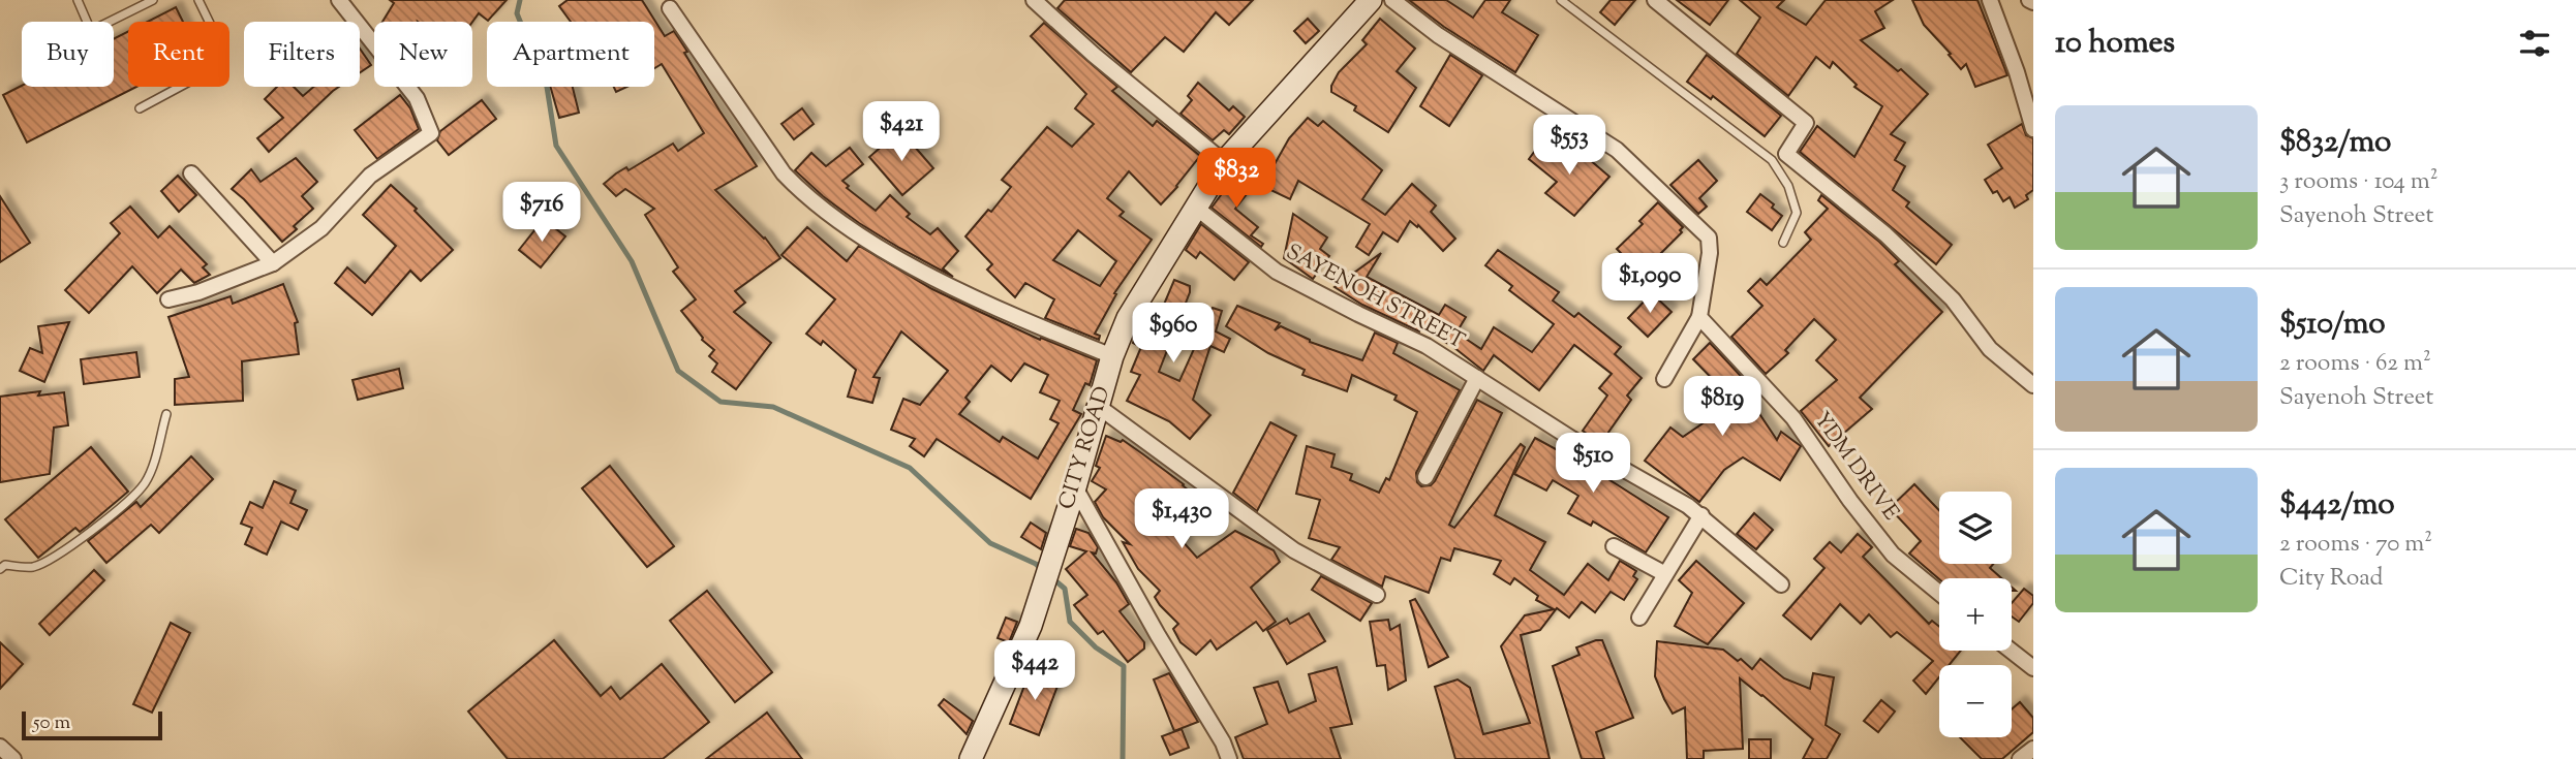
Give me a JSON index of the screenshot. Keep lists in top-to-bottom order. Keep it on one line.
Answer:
{"streets":{"main road":["CITY ROAD"],"street":["SAYENOH STREET","YDM DRIVE"]},"crossings":[["SAYENOH STREET","CITY ROAD"]],"scale_bar":"50 m","page":{"heading":"10 homes","chip":["Buy","Rent","Filters","New","Apartment"],"list":[{"name":"$832/mo","note":"3 rooms · 104 m² · Sayenoh Street"},{"name":"$510/mo","note":"2 rooms · 62 m² · Sayenoh Street"},{"name":"$442/mo","note":"2 rooms · 70 m² · City Road"}],"price":["$421","$553","$832","$716","$1,090","$960","$819","$510","$1,430","$442"],"map_buttons":["+","−"],"scale":"50 m"}}
